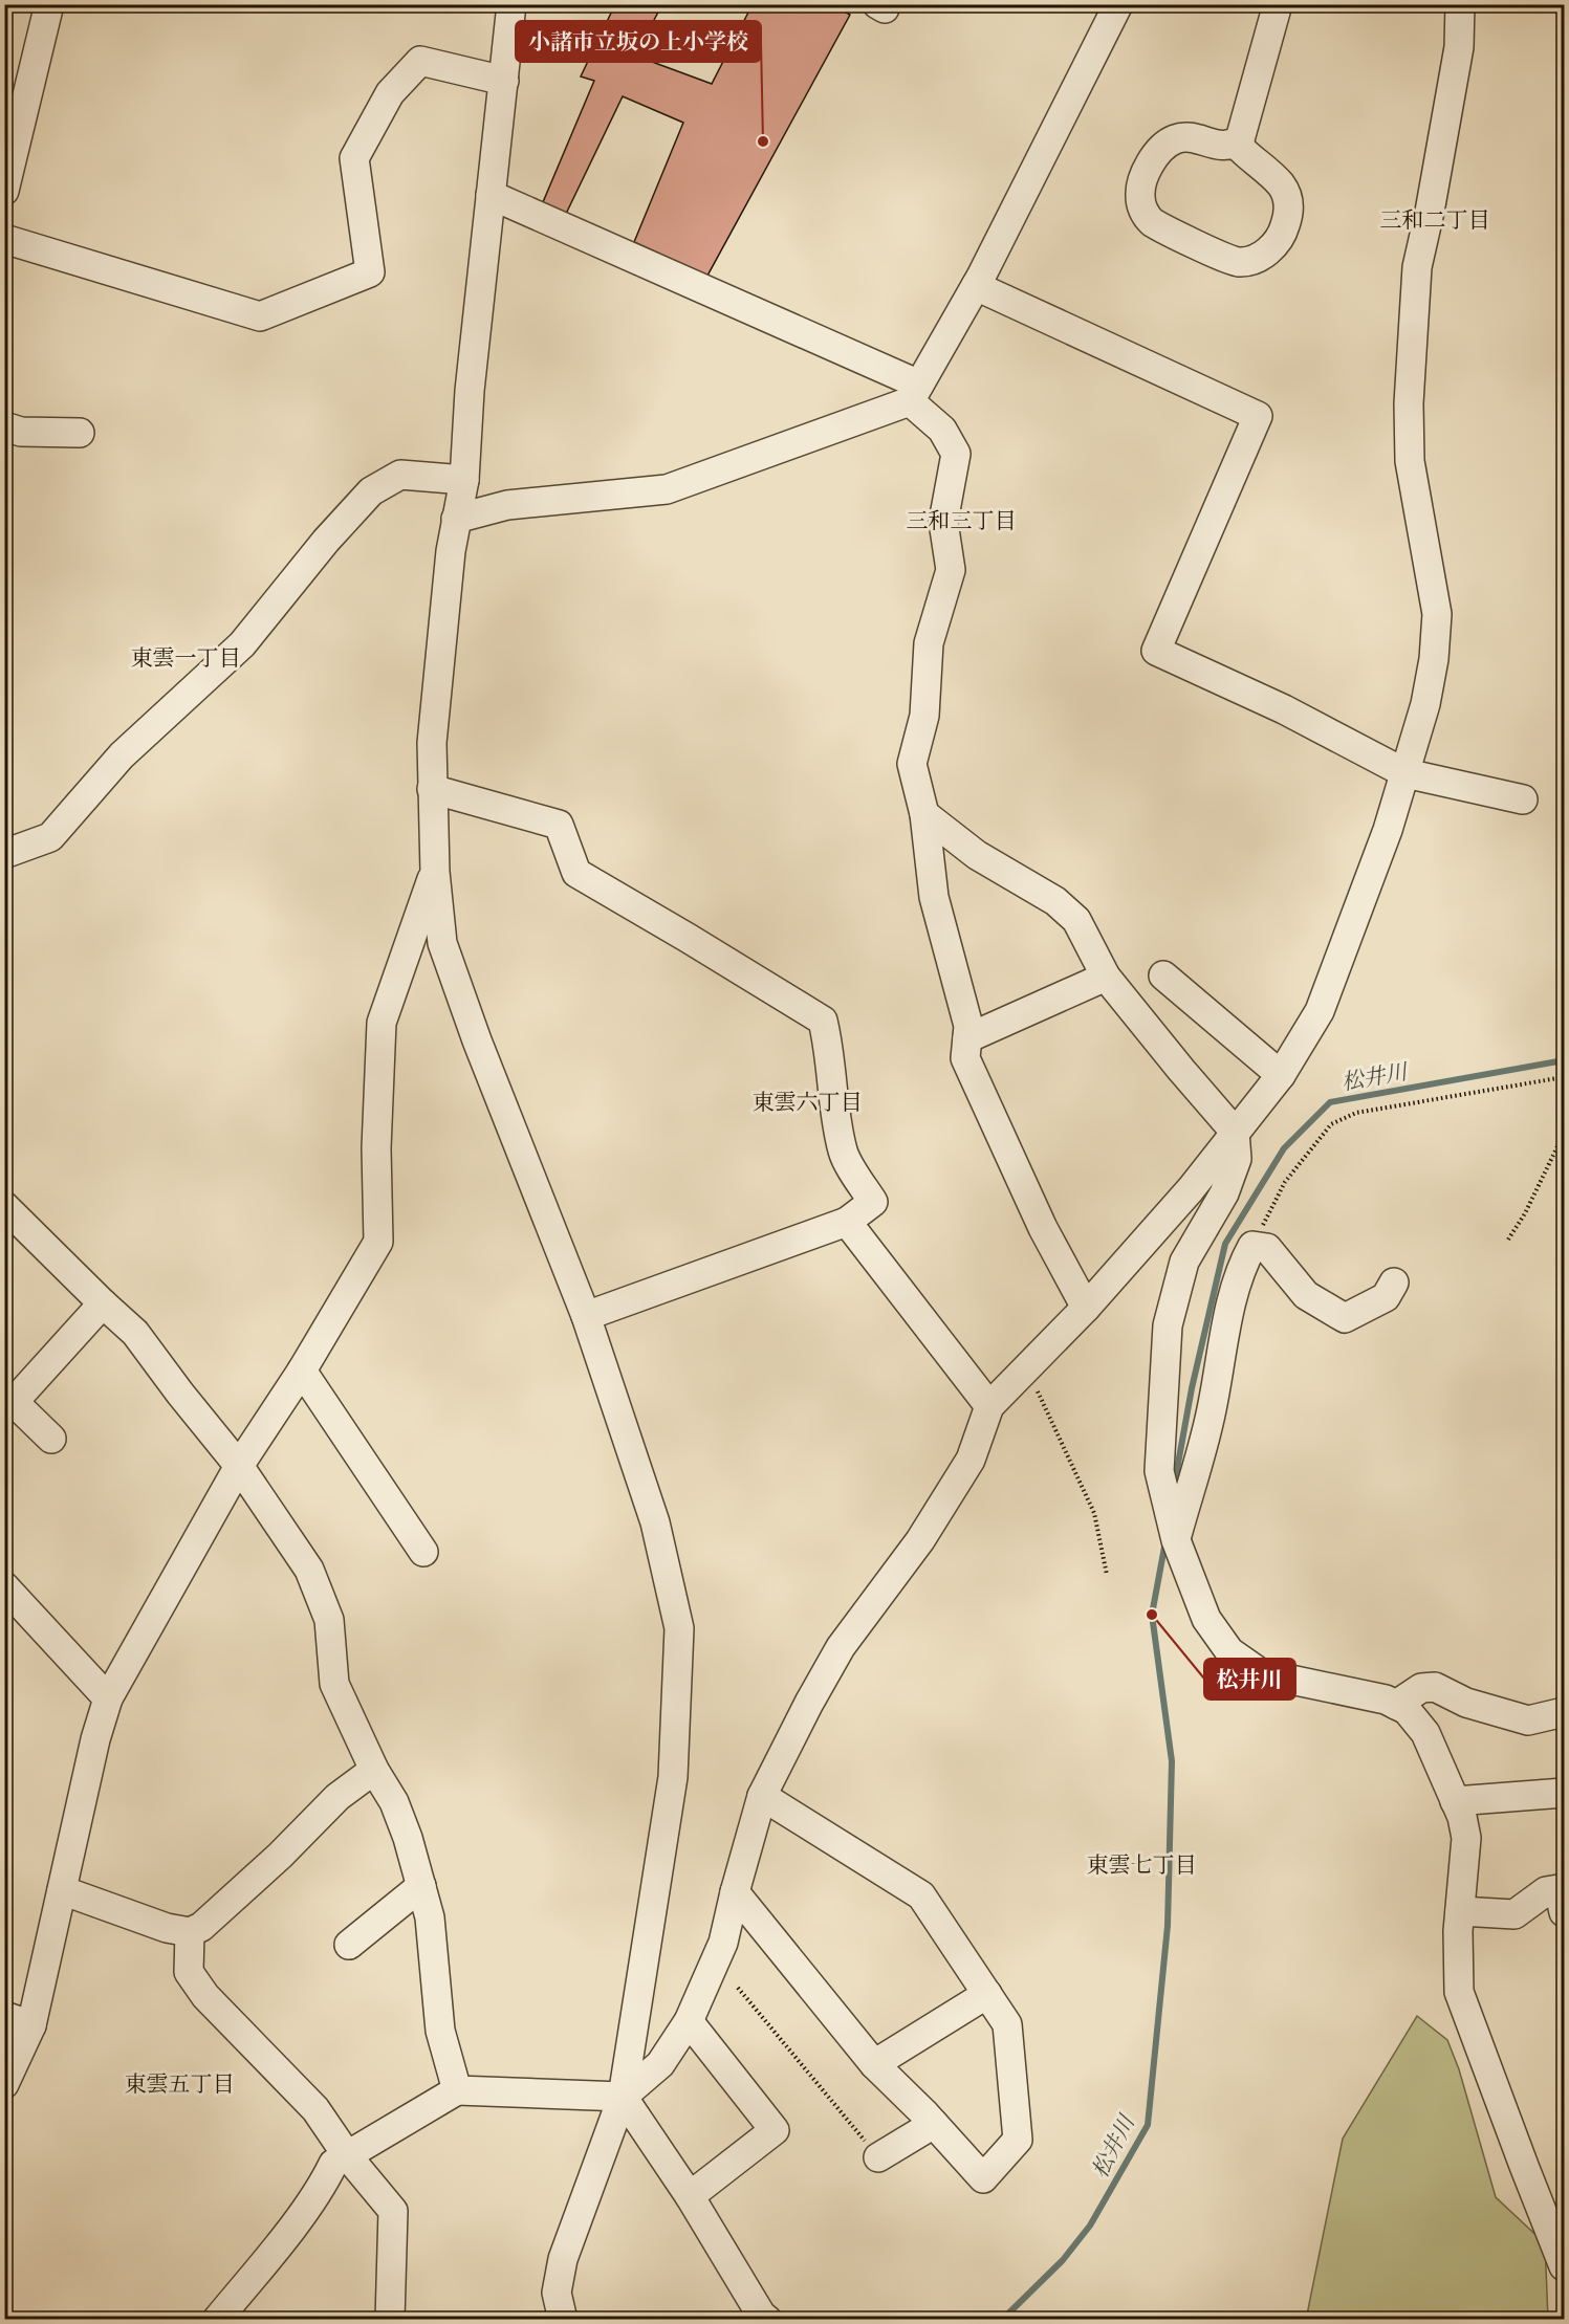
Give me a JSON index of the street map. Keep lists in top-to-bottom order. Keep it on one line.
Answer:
{"districts":["三和二丁目","三和三丁目","東雲一丁目","東雲六丁目","東雲七丁目","東雲五丁目"],"water":["松井川"],"places":["小諸市立坂の上小学校","松井川"]}
